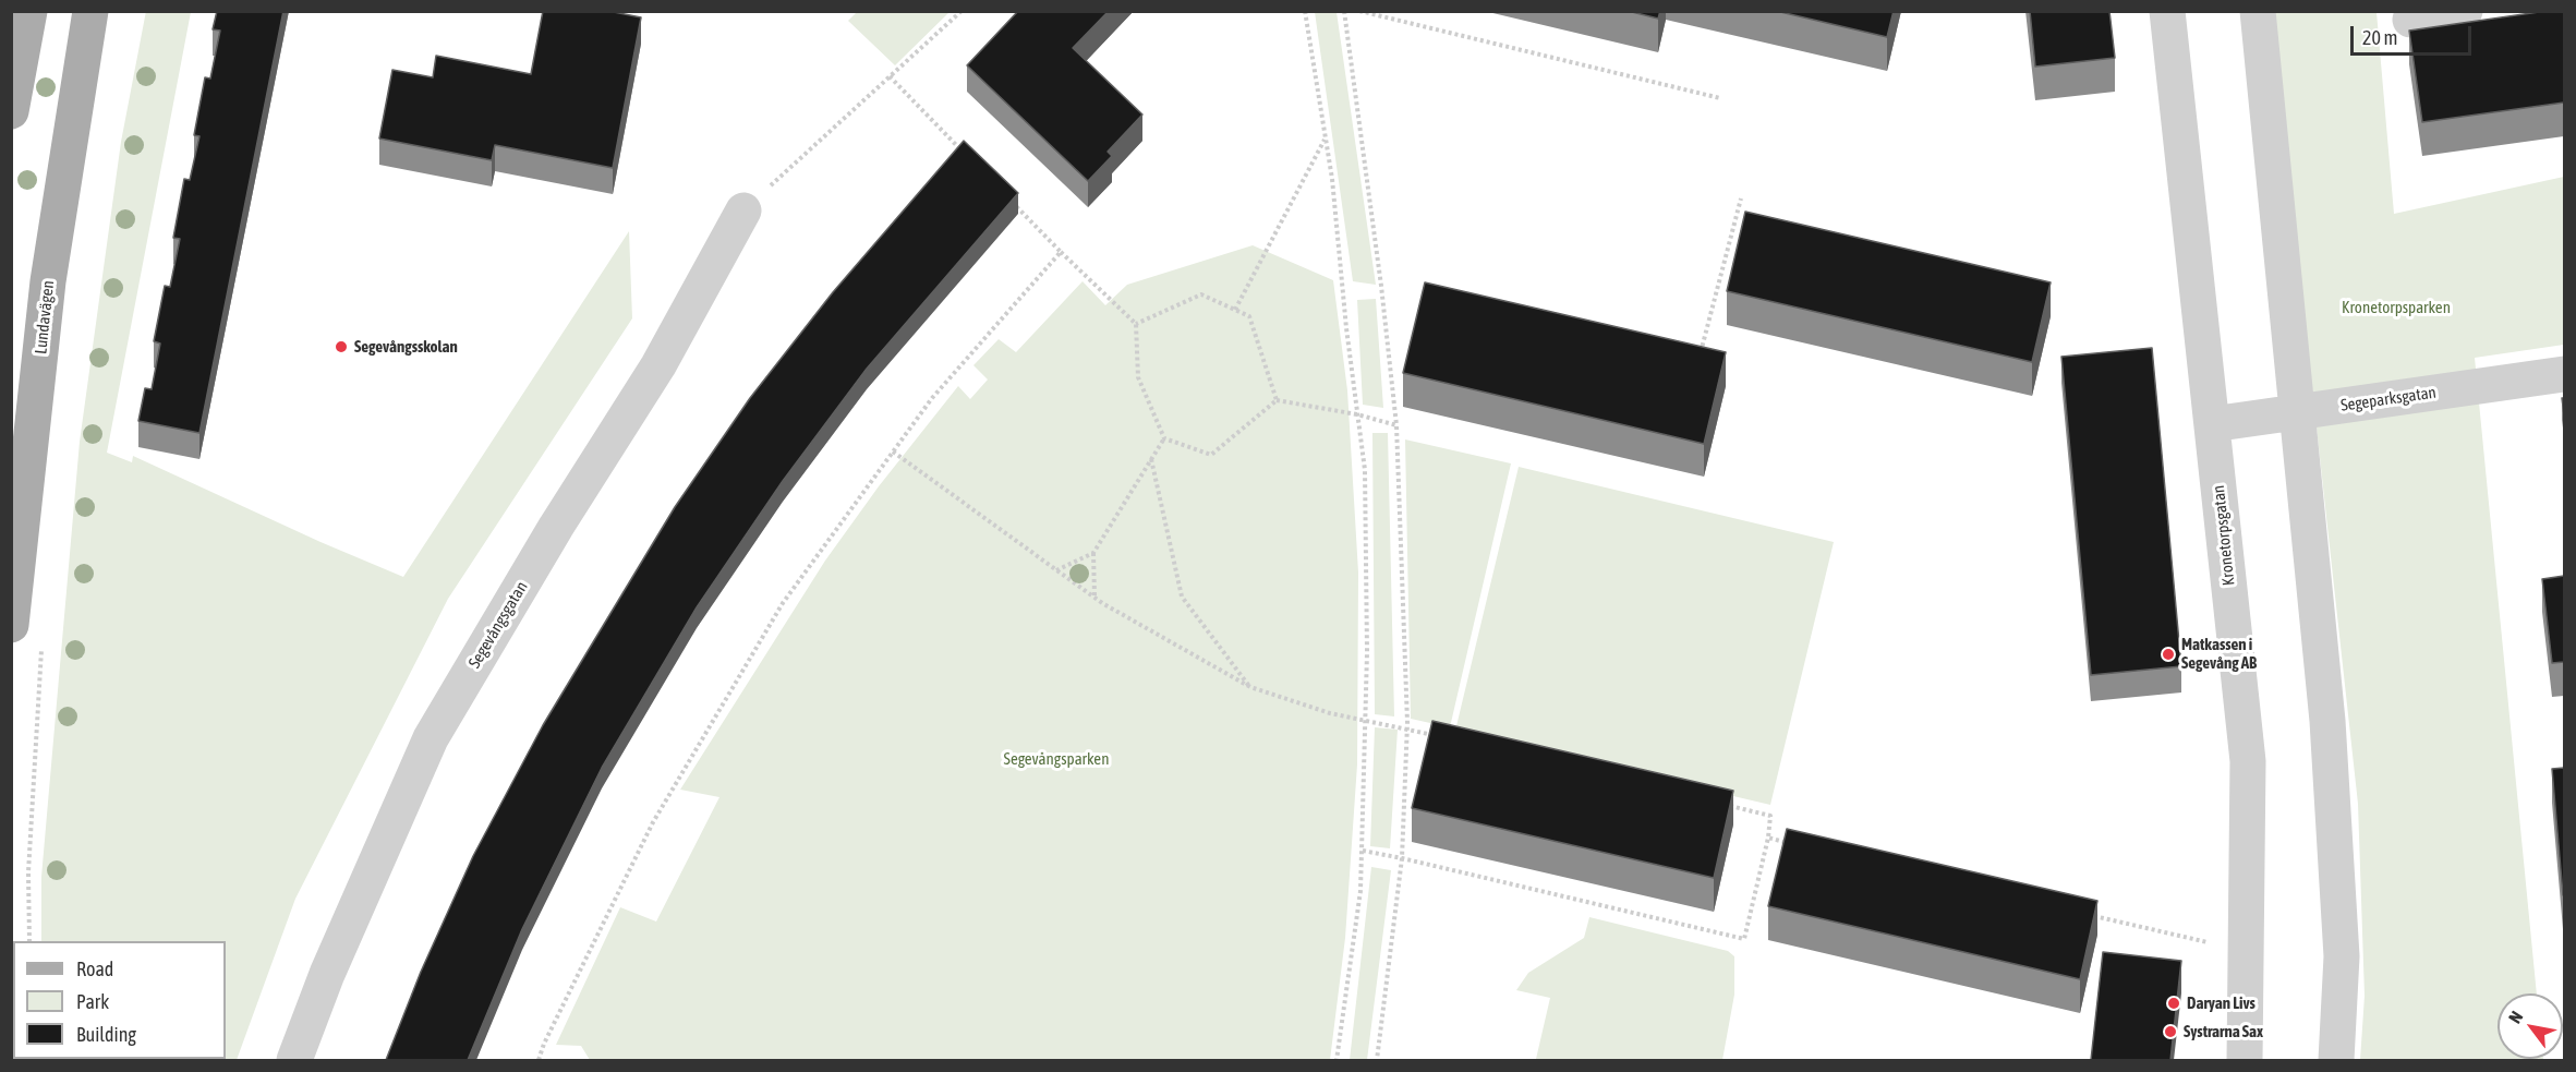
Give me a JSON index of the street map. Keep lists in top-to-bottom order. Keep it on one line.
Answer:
{"streets":{"main road":["Lundavägen"],"street":["Segeparksgatan","Kronetorpsgatan","Segevångsgatan"]},"crossings":[["Segeparksgatan","Kronetorpsgatan"]],"parks":["Kronetorpsparken","Segevångsparken"],"places":["Segevångsskolan","Matkassen i Segevång AB","Daryan Livs","Systrarna Sax"],"legend":["Road","Park","Building"],"scale_bar":"20 m","north":"top left"}
